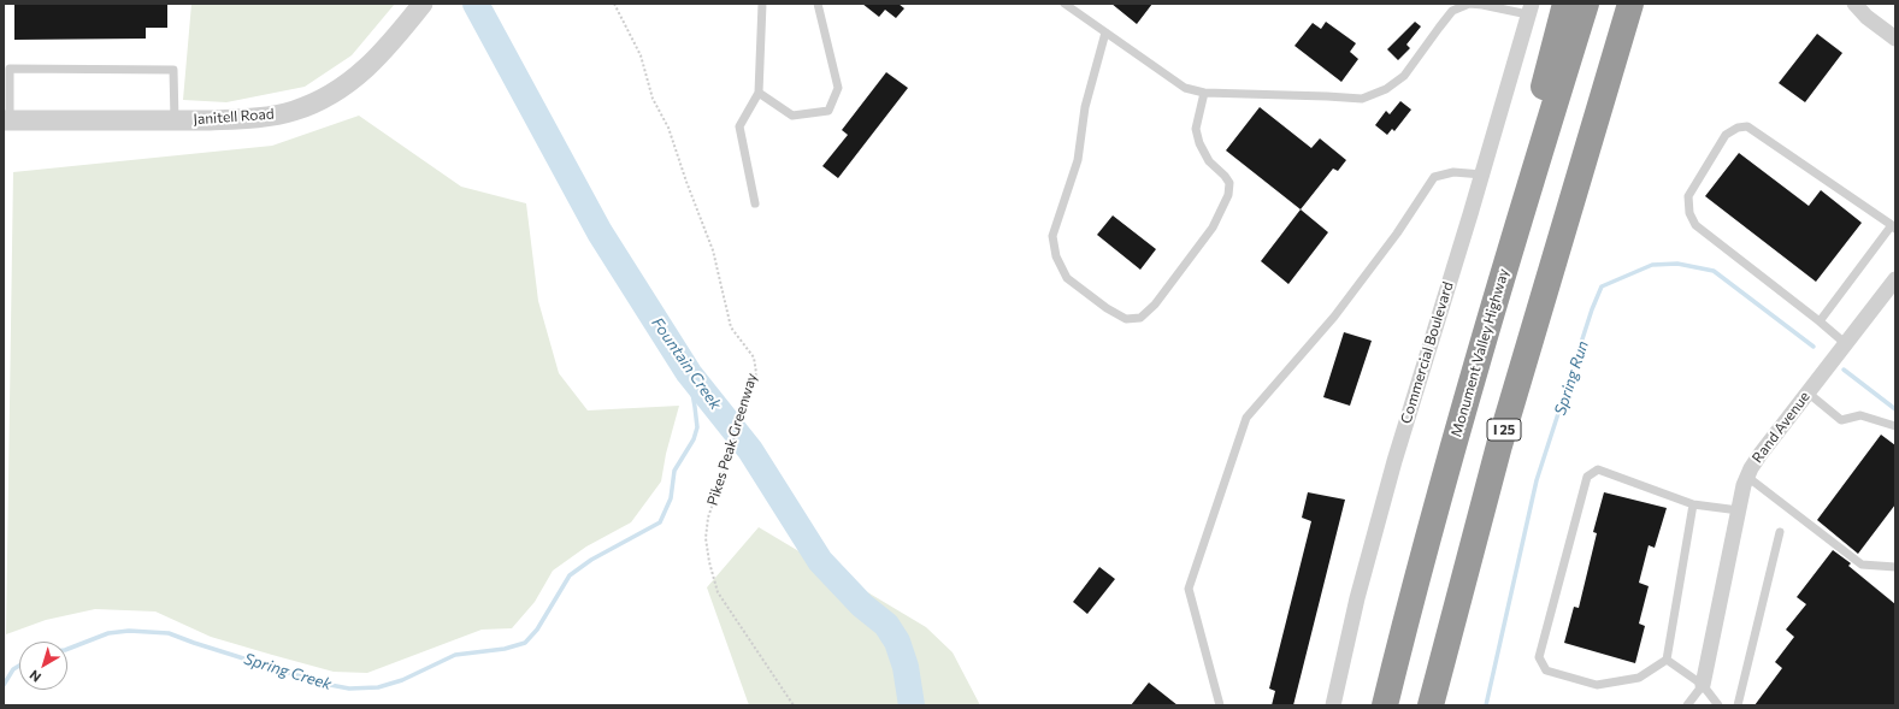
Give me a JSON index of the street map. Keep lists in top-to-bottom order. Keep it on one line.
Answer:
{"streets":{"highway":["Monument Valley Highway","I 25"],"street":["Janitell Road","Commercial Boulevard","Rand Avenue"],"path":["Pikes Peak Greenway"]},"water":["Fountain Creek","Spring Run","Spring Creek"],"north":"bottom left"}
